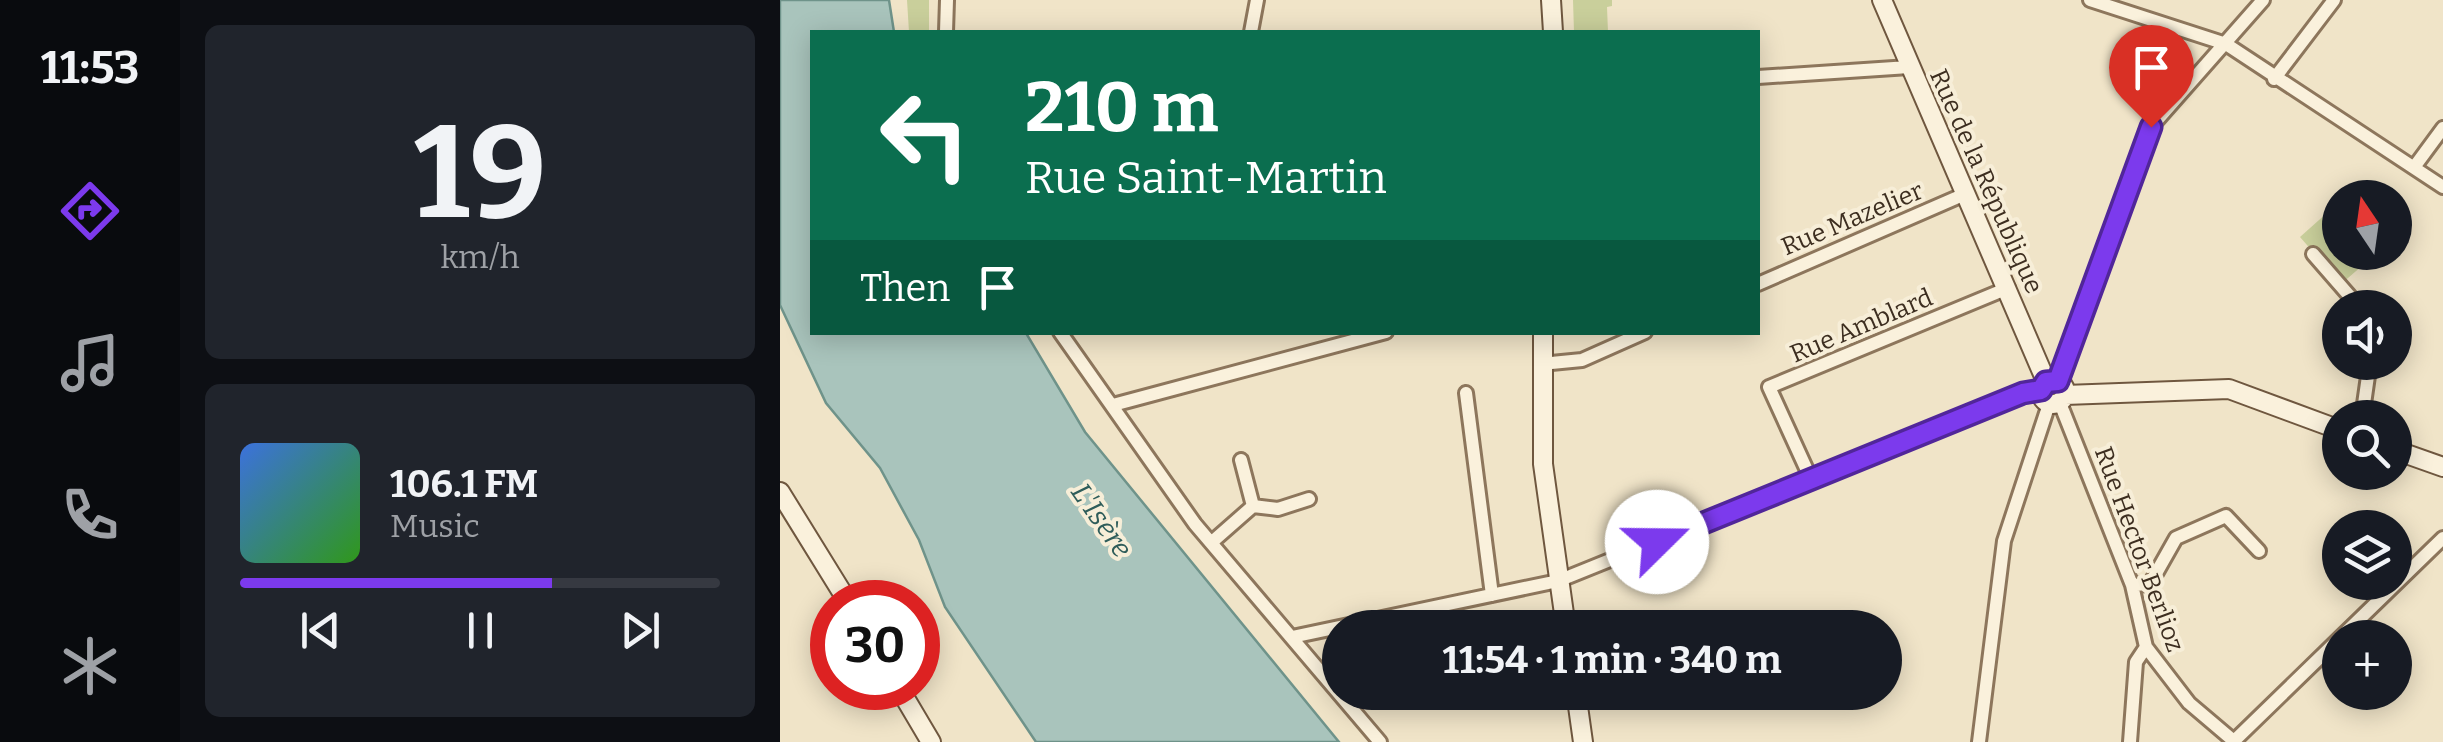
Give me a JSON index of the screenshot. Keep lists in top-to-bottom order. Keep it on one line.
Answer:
{"streets":{"street":["Rue de la République","Rue Mazelier","Rue Amblard","Rue Hector Berlioz"]},"crossings":[["Rue de la République","Rue Mazelier"],["Rue de la République","Rue Amblard"],["Rue de la République","Rue Hector Berlioz"]],"water":["L'Isère"],"north":"top","page":{"tabs":"11:53","tile":["19","km/h"],"turn":["210 m","Rue Saint-Martin"],"map_buttons":"+","then":"Then","song":["106.1 FM","Music"],"limit":"30","trip":"11:54 · 1 min · 340 m"}}
